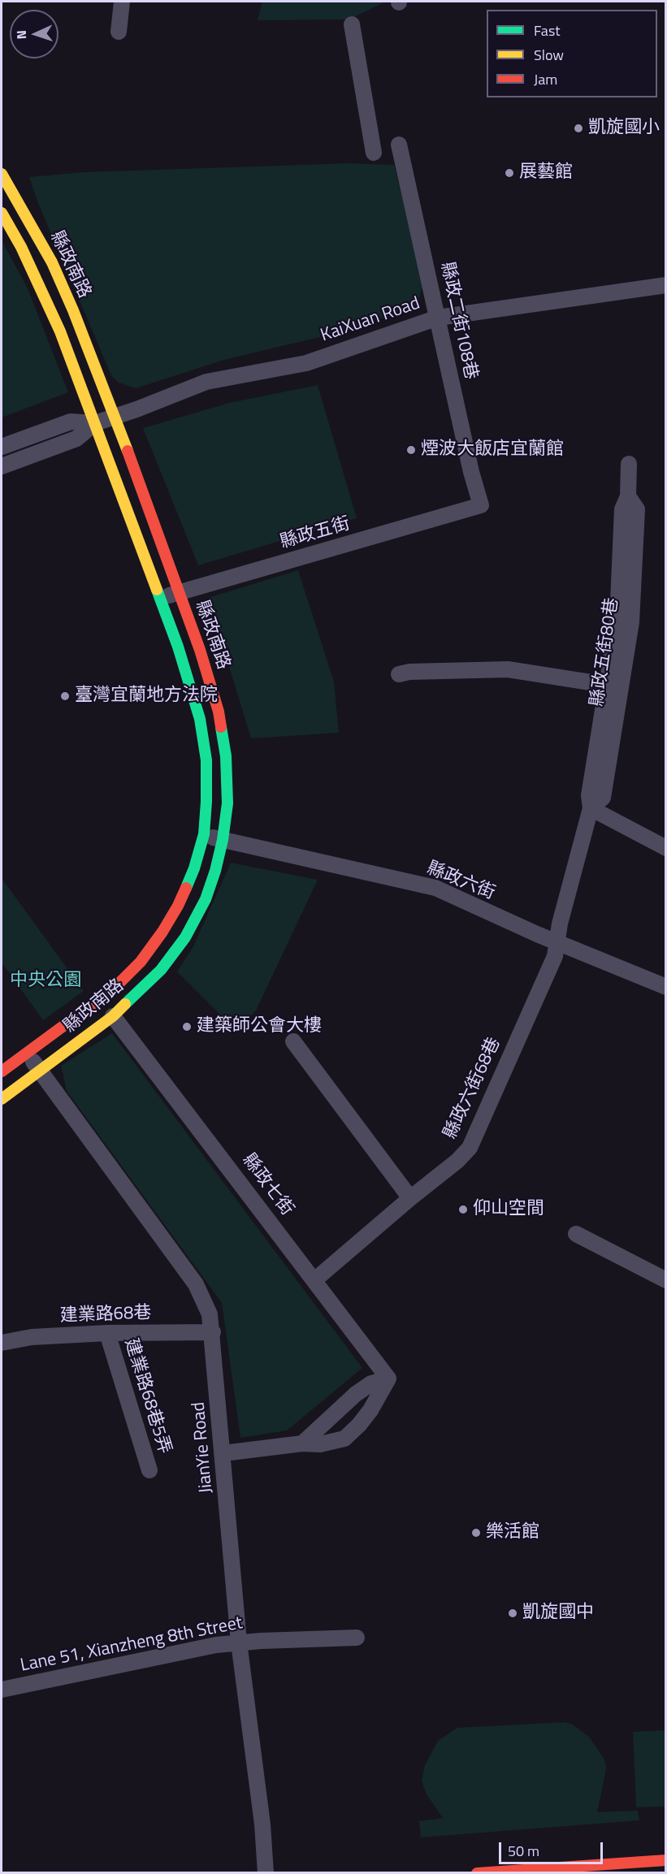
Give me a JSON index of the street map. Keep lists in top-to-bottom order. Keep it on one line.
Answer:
{"streets":{"street":["縣政南路","KaiXuan Road","縣政二街108巷","縣政五街","縣政五街80巷","縣政六街","縣政六街68巷","縣政七街","建業路68巷","建業路68巷5弄","JianYie Road","Lane 51, Xianzheng 8th Street"]},"crossings":[["縣政南路","KaiXuan Road"],["縣政南路","縣政五街"],["縣政南路","縣政六街"],["縣政南路","縣政七街"],["縣政南路","JianYie Road"],["KaiXuan Road","縣政二街108巷"],["縣政二街108巷","縣政五街"],["縣政五街80巷","縣政六街"],["縣政五街80巷","縣政六街68巷"],["縣政六街","縣政六街68巷"],["縣政六街68巷","縣政七街"],["建業路68巷","建業路68巷5弄"],["建業路68巷","JianYie Road"],["JianYie Road","Lane 51, Xianzheng 8th Street"]],"parks":["中央公園"],"places":["凱旋國小","展藝館","煙波大飯店宜蘭館","臺灣宜蘭地方法院","建築師公會大樓","仰山空間","樂活館","凱旋國中"],"legend":["Fast","Slow","Jam"],"scale_bar":"50 m","north":"left"}
